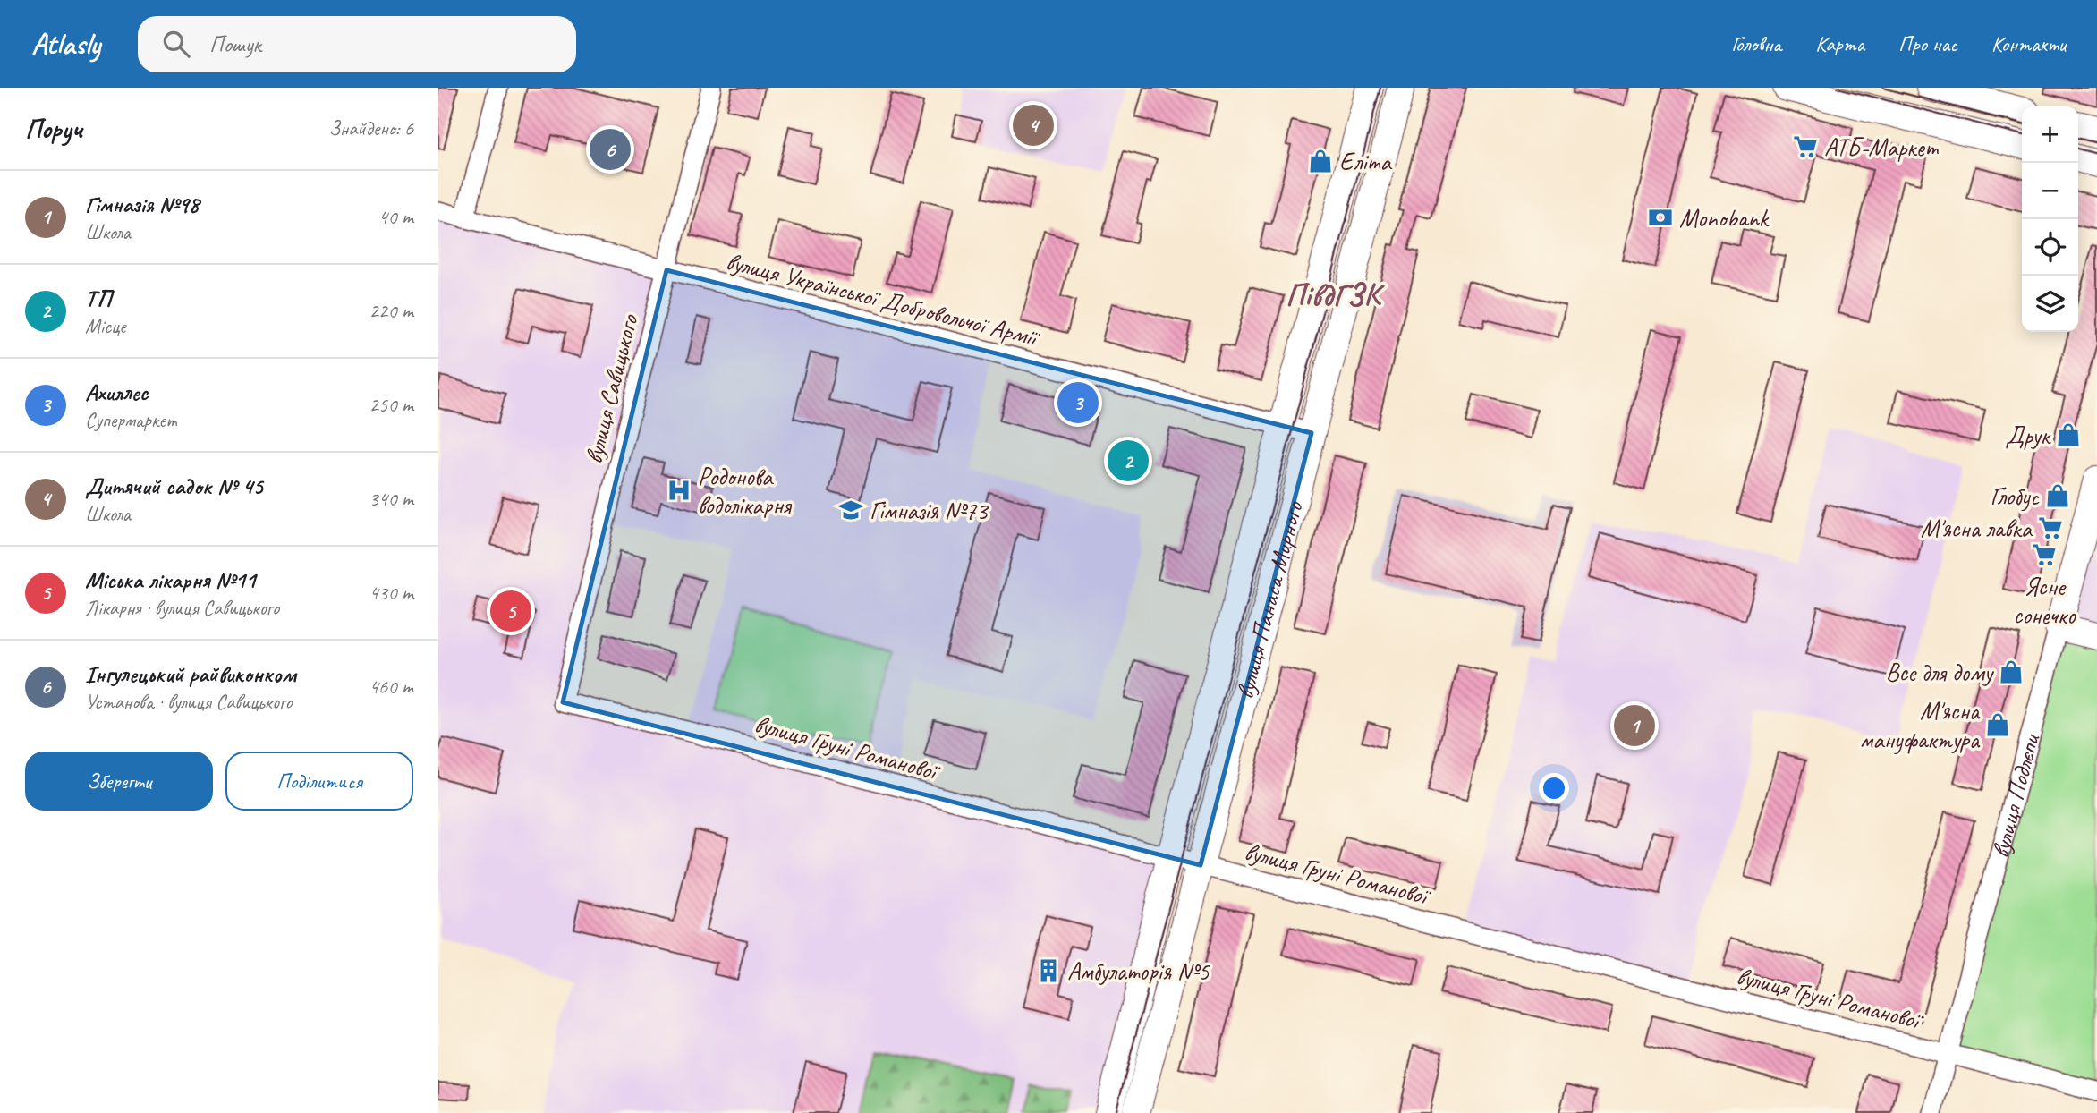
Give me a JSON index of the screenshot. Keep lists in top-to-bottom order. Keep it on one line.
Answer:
{"streets":{"main road":["вулиця Панаса Мирного","вулиця Подлєпи"],"street":["вулиця Української Добровольчої Армії","вулиця Савицького","вулиця Груні Романової"]},"crossings":[["вулиця Української Добровольчої Армії","вулиця Савицького"],["вулиця Української Добровольчої Армії","вулиця Панаса Мирного"],["вулиця Савицького","вулиця Груні Романової"],["вулиця Панаса Мирного","вулиця Груні Романової"],["вулиця Груні Романової","вулиця Подлєпи"]],"districts":["ПівдГЗК"],"places":{"supermarket":["АТБ-Маркет","М'ясна лавка","Ясне сонечко"],"shop":["Еліта","Друк","Глобус","Все для дому","М'ясна мануфактура"],"bank":["Monobank"],"hospital":["Родонова водолікарня"],"school or university":["Гімназія №73"],"building":["Амбулаторія №5"]},"page":{"header":"Atlasly","search":"Пошук","nav":["Головна","Карта","Про нас","Контакти"],"heading":["Поруч","Знайдено: 6"],"pins":["4","6","3","2","5","1"],"map_buttons":["+","−"],"list":[{"mark":"1","name":"Гімназія №98","note":"Школа","value":"40 m"},{"mark":"2","name":"ТП","note":"Місце","value":"220 m"},{"mark":"3","name":"Ахиллес","note":"Супермаркет","value":"250 m"},{"mark":"4","name":"Дитячий садок № 45","note":"Школа","value":"340 m"},{"mark":"5","name":"Міська лікарня №11","note":"Лікарня · вулиця Савицького","value":"430 m"},{"mark":"6","name":"Інгулецький райвиконком","note":"Установа · вулиця Савицького","value":"460 m"}],"buttons":["Зберегти","Поділитися"]}}
